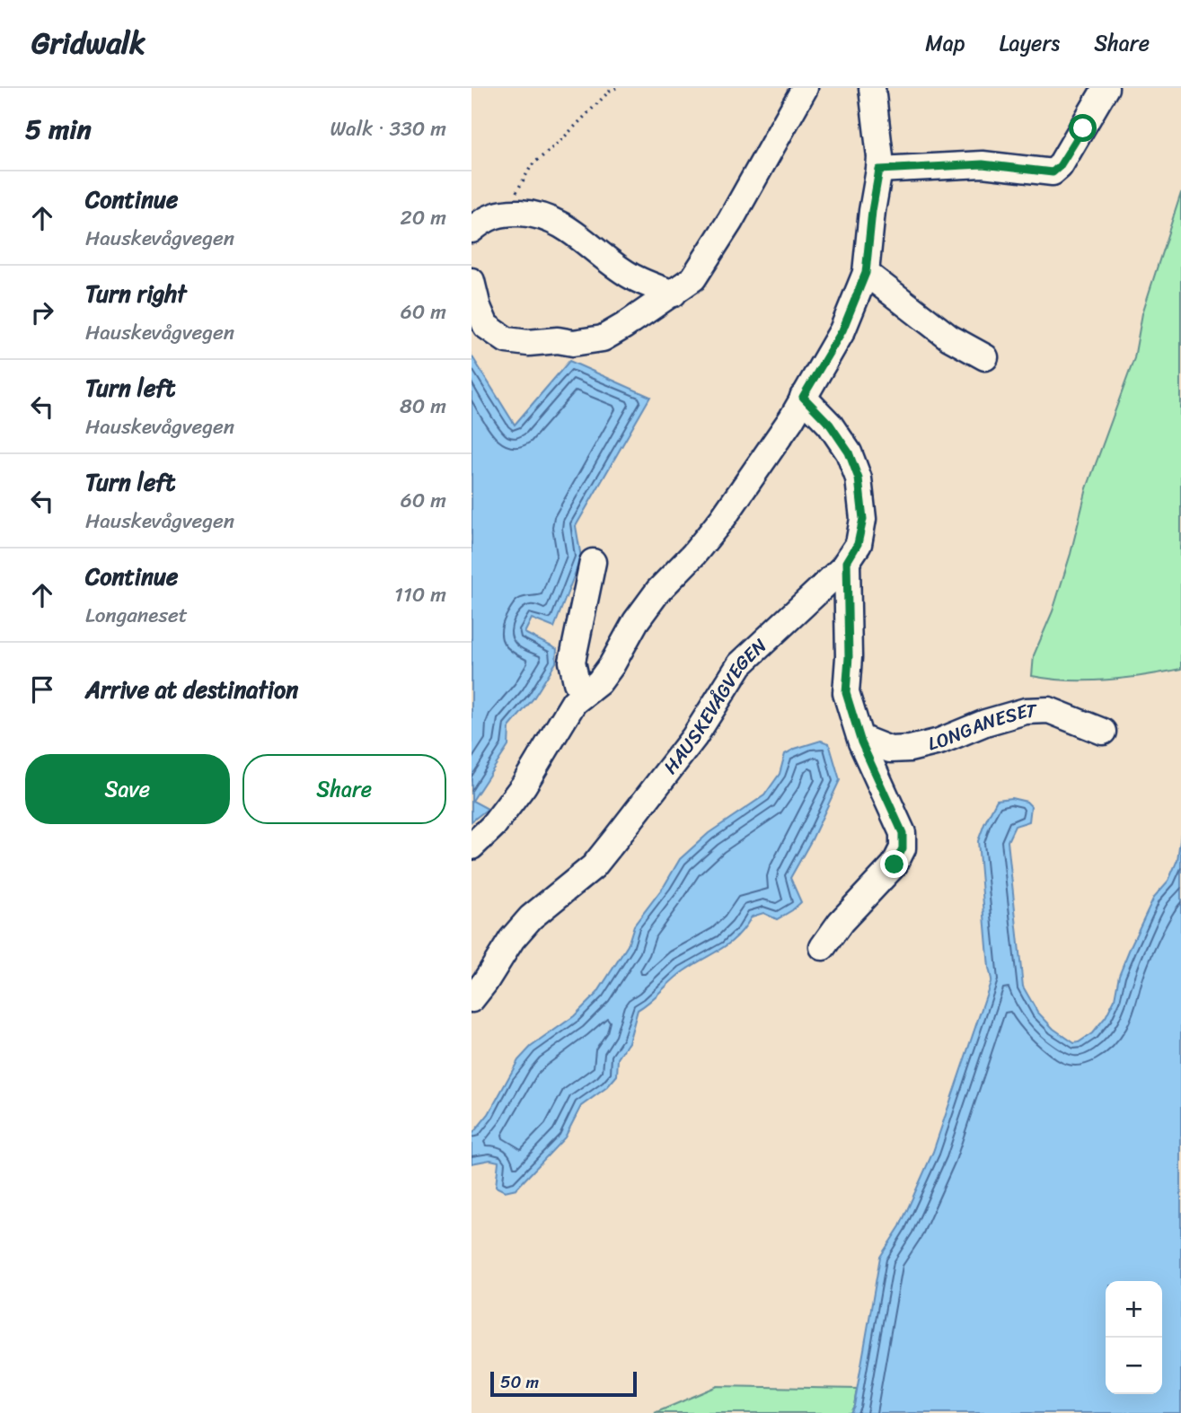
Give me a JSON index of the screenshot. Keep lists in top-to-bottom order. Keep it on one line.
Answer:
{"streets":{"street":["HAUSKEVÅGVEGEN","LONGANESET"]},"scale_bar":"50 m","page":{"header":"Gridwalk","nav":["Map","Layers","Share"],"heading":["5 min","Walk · 330 m"],"list":[["Continue","Hauskevågvegen","20 m"],["Turn right","Hauskevågvegen","60 m"],["Turn left","Hauskevågvegen","80 m"],["Turn left","Hauskevågvegen","60 m"],["Continue","Longaneset","110 m"],"Arrive at destination"],"buttons":["Save","Share"],"map_buttons":["+","−"],"scale":"50 m"}}
